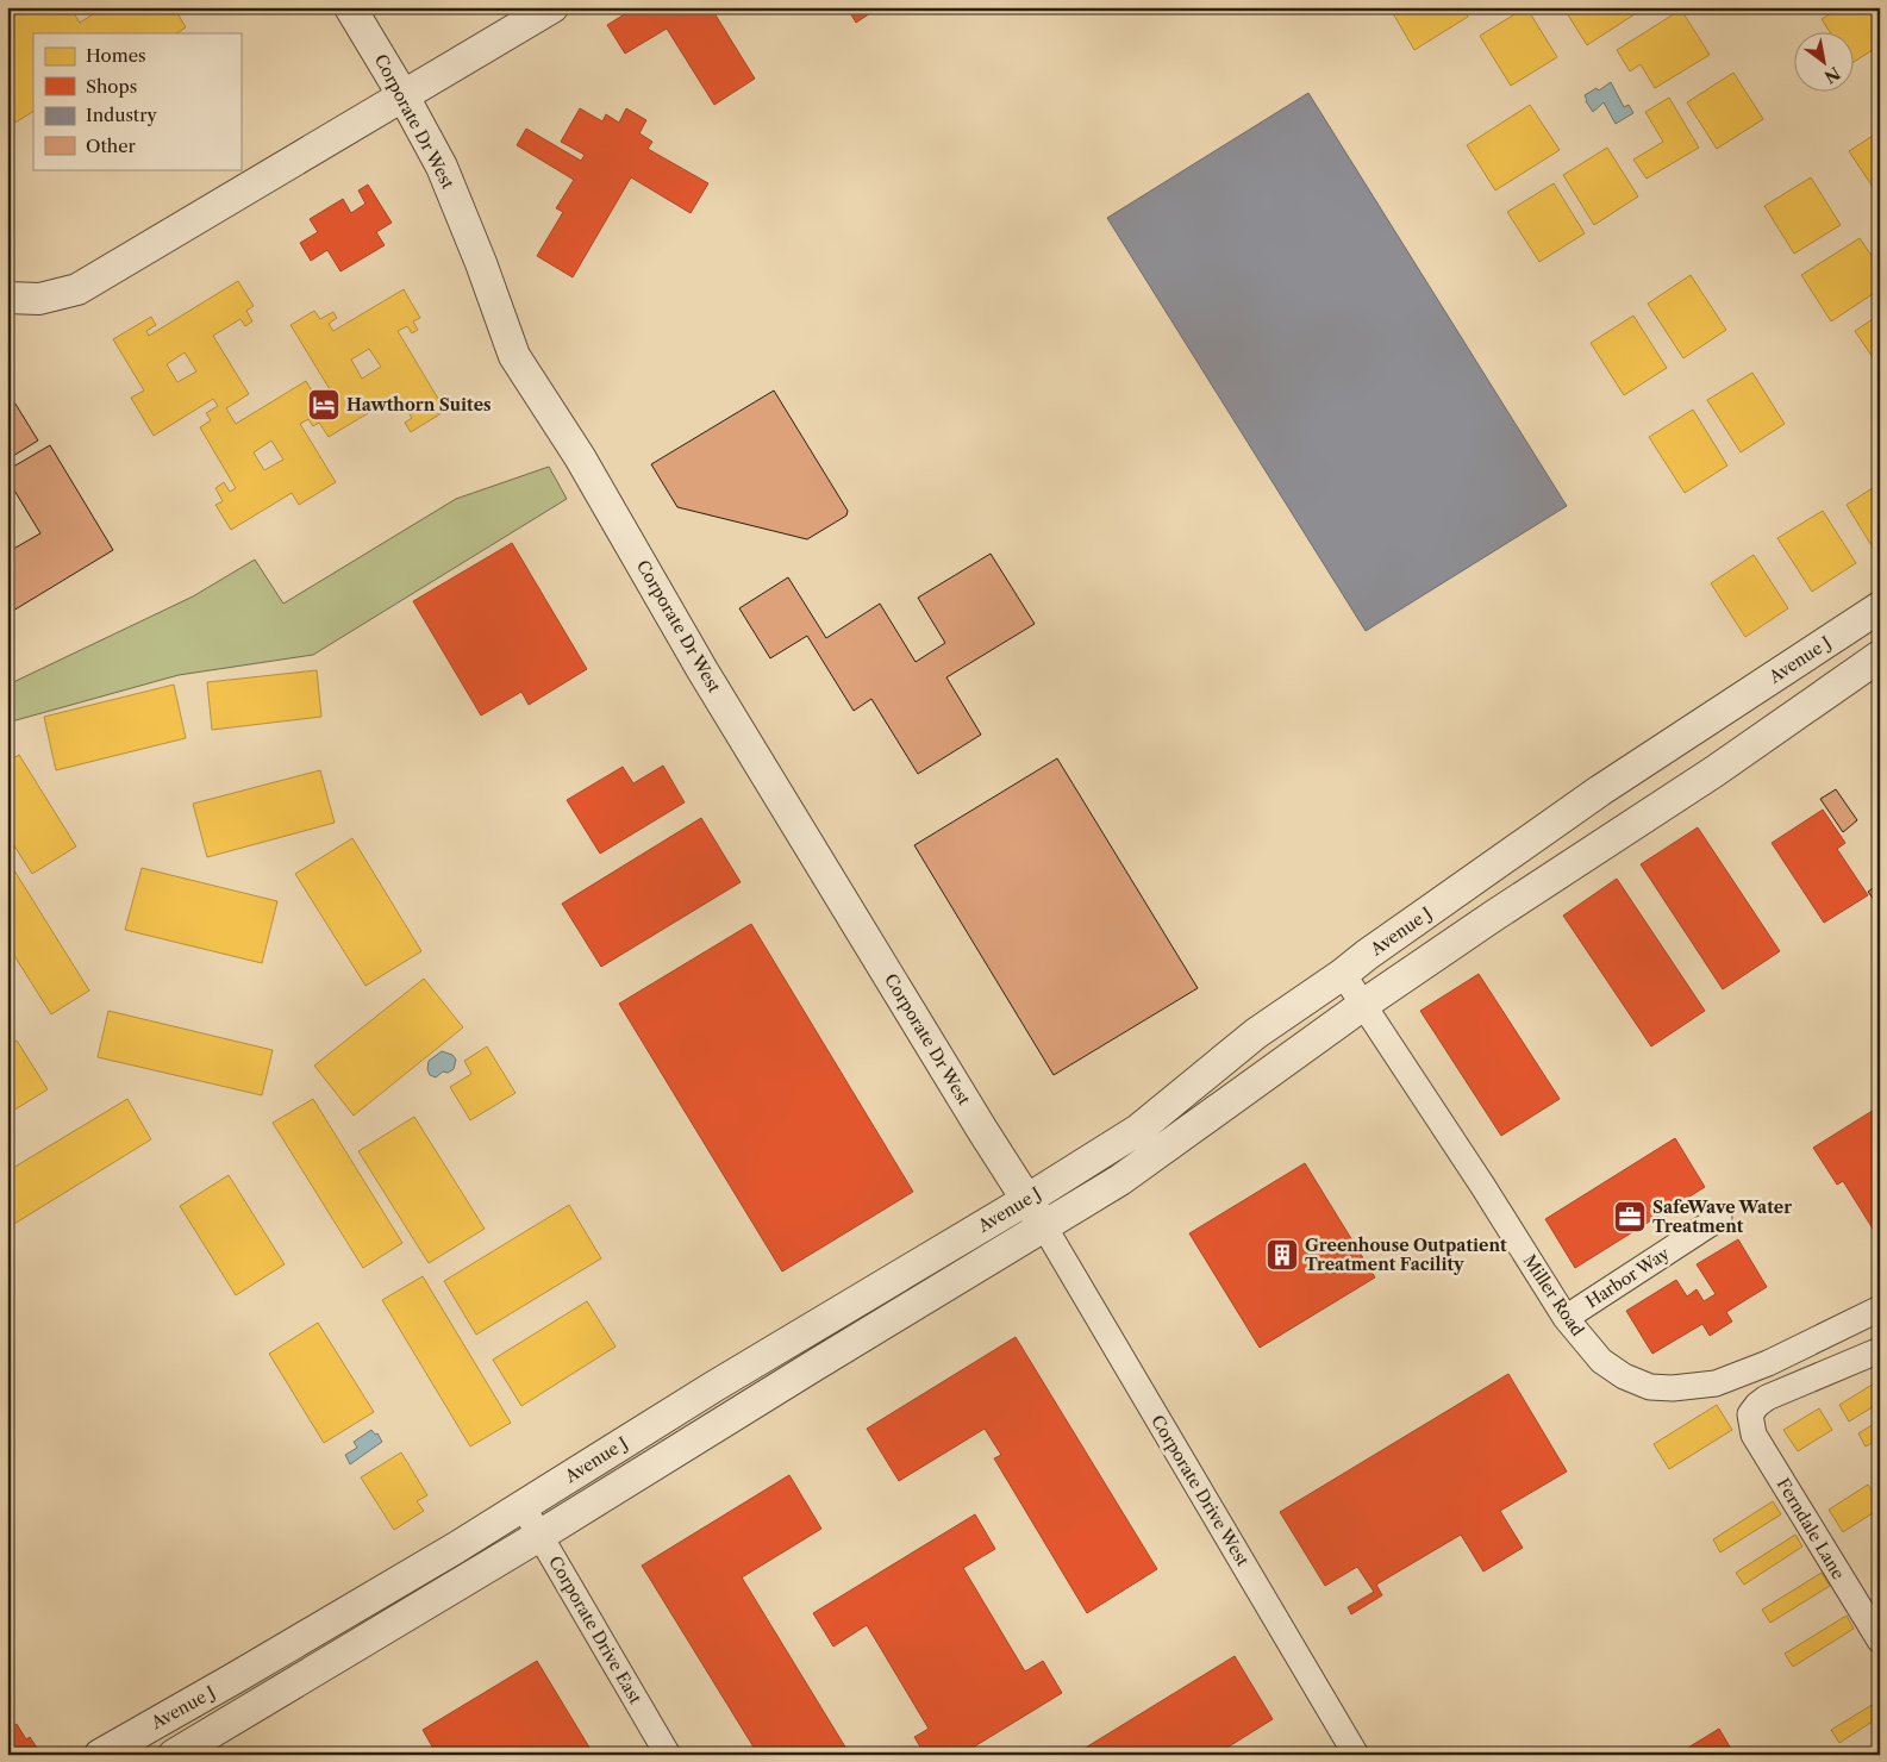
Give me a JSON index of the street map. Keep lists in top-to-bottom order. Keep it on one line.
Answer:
{"streets":{"street":["Corporate Dr West","Avenue J","Harbor Way","Miller Road","Corporate Drive West","Ferndale Lane","Corporate Drive East"]},"crossings":[["Corporate Dr West","Avenue J"],["Corporate Dr West","Corporate Drive West"],["Avenue J","Miller Road"],["Avenue J","Corporate Drive West"],["Avenue J","Corporate Drive East"],["Harbor Way","Miller Road"]],"places":{"hotel":["Hawthorn Suites"],"office":["SafeWave Water Treatment"],"building":["Greenhouse Outpatient Treatment Facility"]},"legend":["Homes","Shops","Industry","Other"],"north":"bottom right"}
